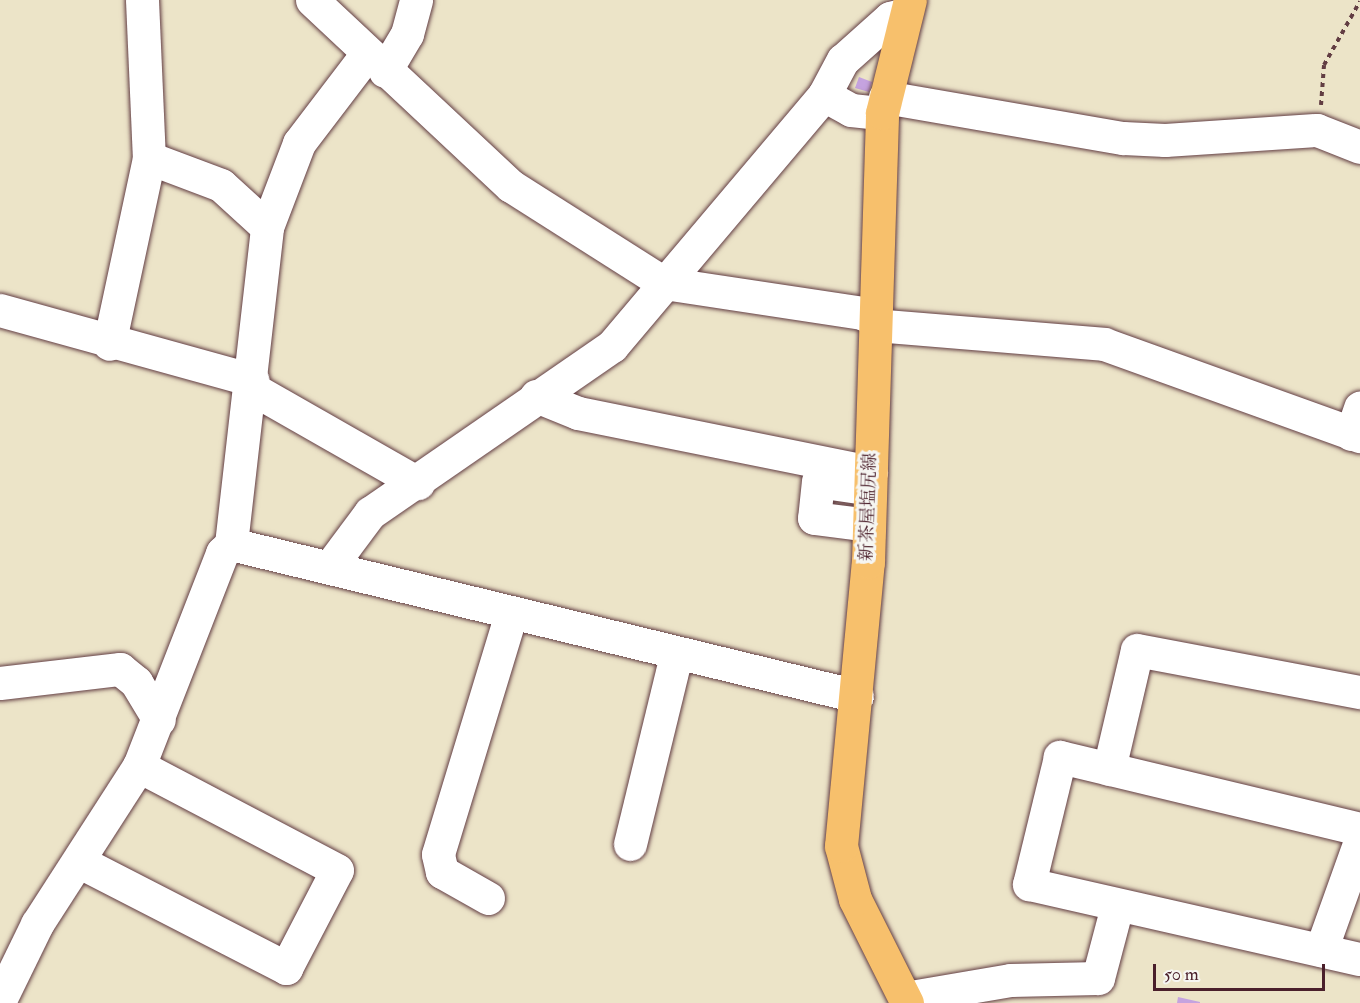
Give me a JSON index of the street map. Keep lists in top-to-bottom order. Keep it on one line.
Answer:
{"streets":{"main road":["新茶屋塩尻線"]},"scale_bar":"50 m"}
